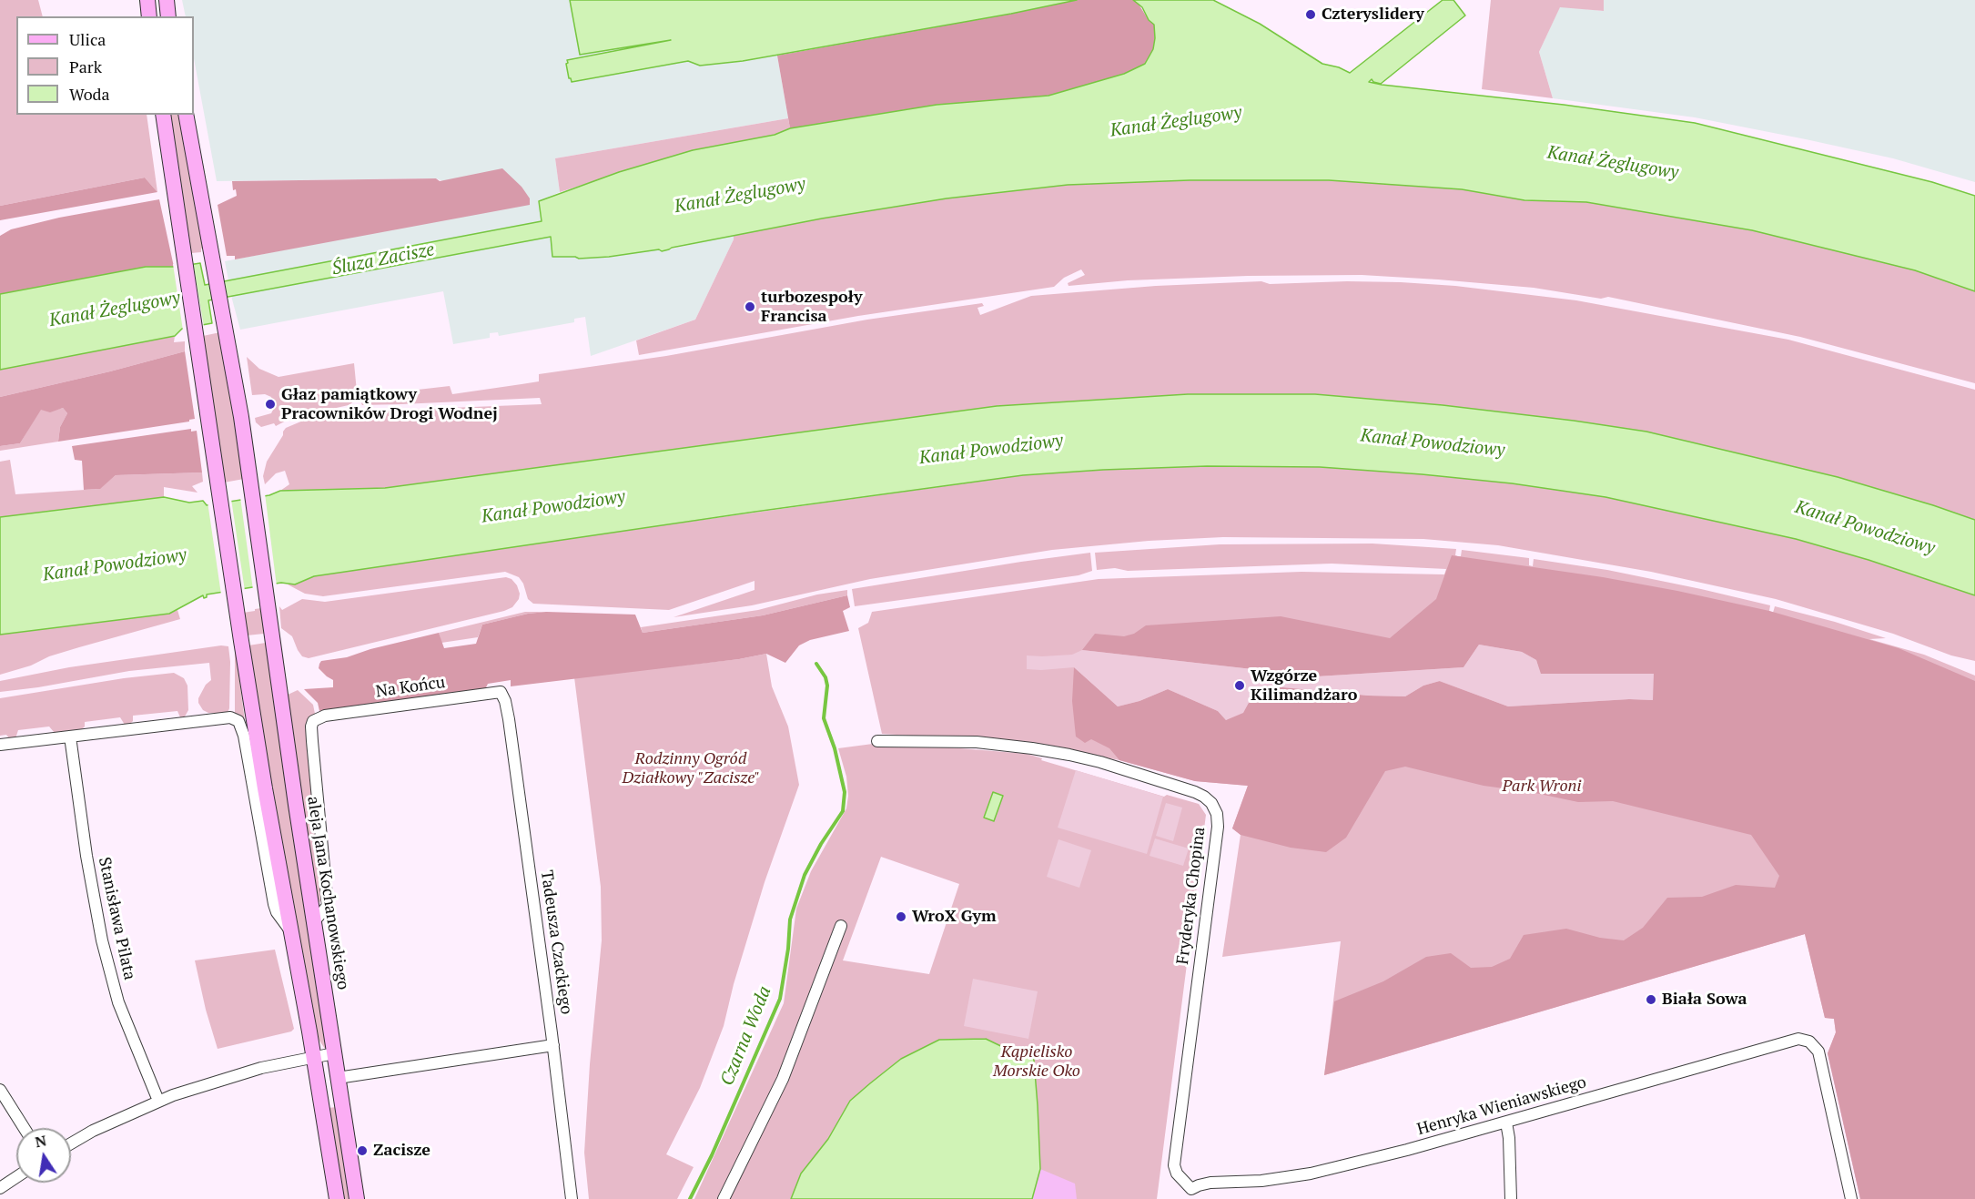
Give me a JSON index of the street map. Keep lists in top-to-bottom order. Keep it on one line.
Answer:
{"streets":{"main road":["aleja Jana Kochanowskiego"],"street":["Na Końcu","Fryderyka Chopina","Stanisława Pilata","Tadeusza Czackiego","Henryka Wieniawskiego"]},"crossings":[["Na Końcu","aleja Jana Kochanowskiego"],["Na Końcu","Tadeusza Czackiego"],["Fryderyka Chopina","Henryka Wieniawskiego"]],"water":["Kanał Żeglugowy","Śluza Zacisze","Kanał Powodziowy","Czarna Woda"],"parks":["Rodzinny Ogród Działkowy \"Zacisze\"","Park Wroni","Kąpielisko Morskie Oko"],"places":["Czteryslidery","turbozespoły Francisa","Głaz pamiątkowy Pracowników Drogi Wodnej","Wzgórze Kilimandżaro","WroX Gym","Biała Sowa","Zacisze"],"legend":["Ulica","Park","Woda"],"north":"top"}
